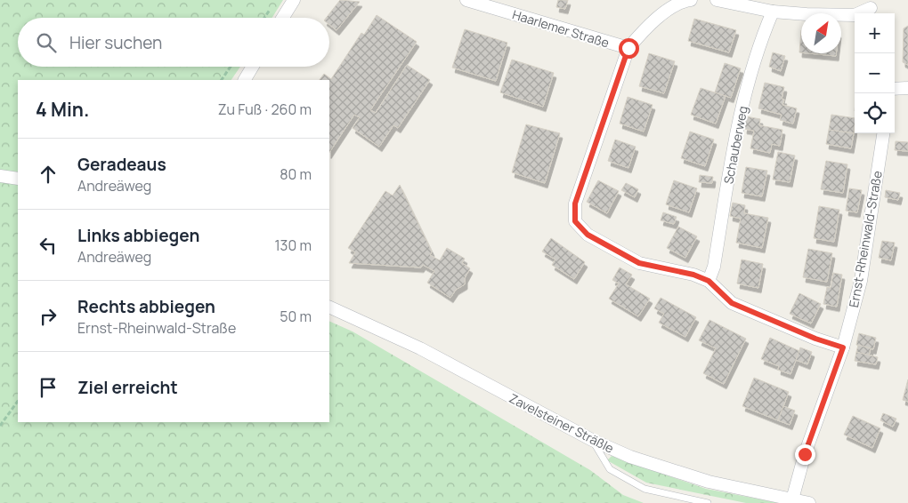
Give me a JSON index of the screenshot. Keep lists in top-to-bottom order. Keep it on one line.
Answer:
{"streets":{"street":["Haarlemer Straße","Schauberweg","Ernst-Rheinwald-Straße","Zavelsteiner Sträßle"]},"crossings":[["Ernst-Rheinwald-Straße","Zavelsteiner Sträßle"]],"north":"top right","page":{"map_buttons":["+","−"],"search":"Hier suchen","heading":["4 Min.","Zu Fuß · 260 m"],"list":[["Geradeaus","Andreäweg","80 m"],["Links abbiegen","Andreäweg","130 m"],["Rechts abbiegen","Ernst-Rheinwald-Straße","50 m"],"Ziel erreicht"]}}
